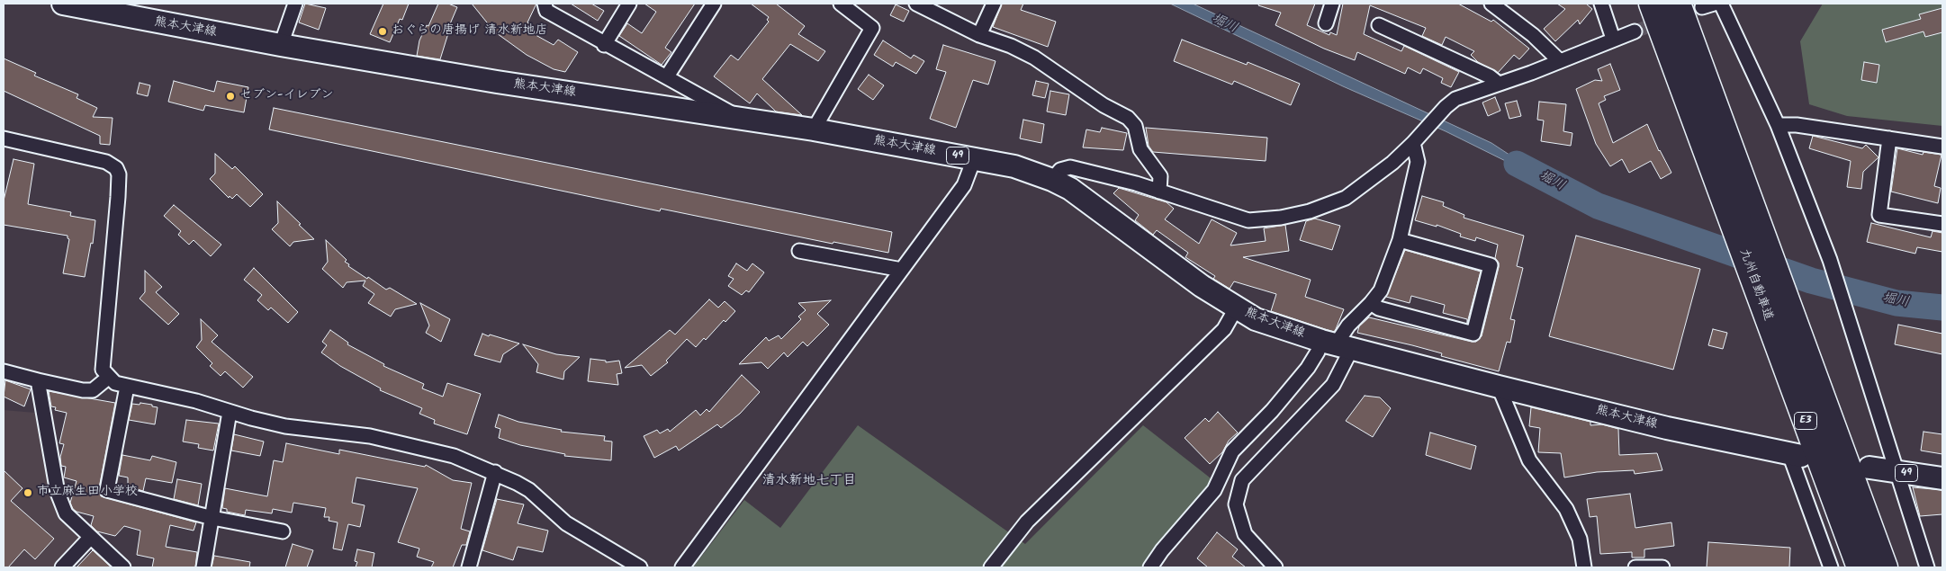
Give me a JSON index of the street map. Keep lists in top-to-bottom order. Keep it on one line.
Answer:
{"streets":{"highway":["九州自動車道","E3"],"main road":["熊本大津線","49"]},"districts":["清水新地七丁目"],"water":["堀川"],"places":["おぐらの唐揚げ 清水新地店","セブン-イレブン","市立麻生田小学校"]}
